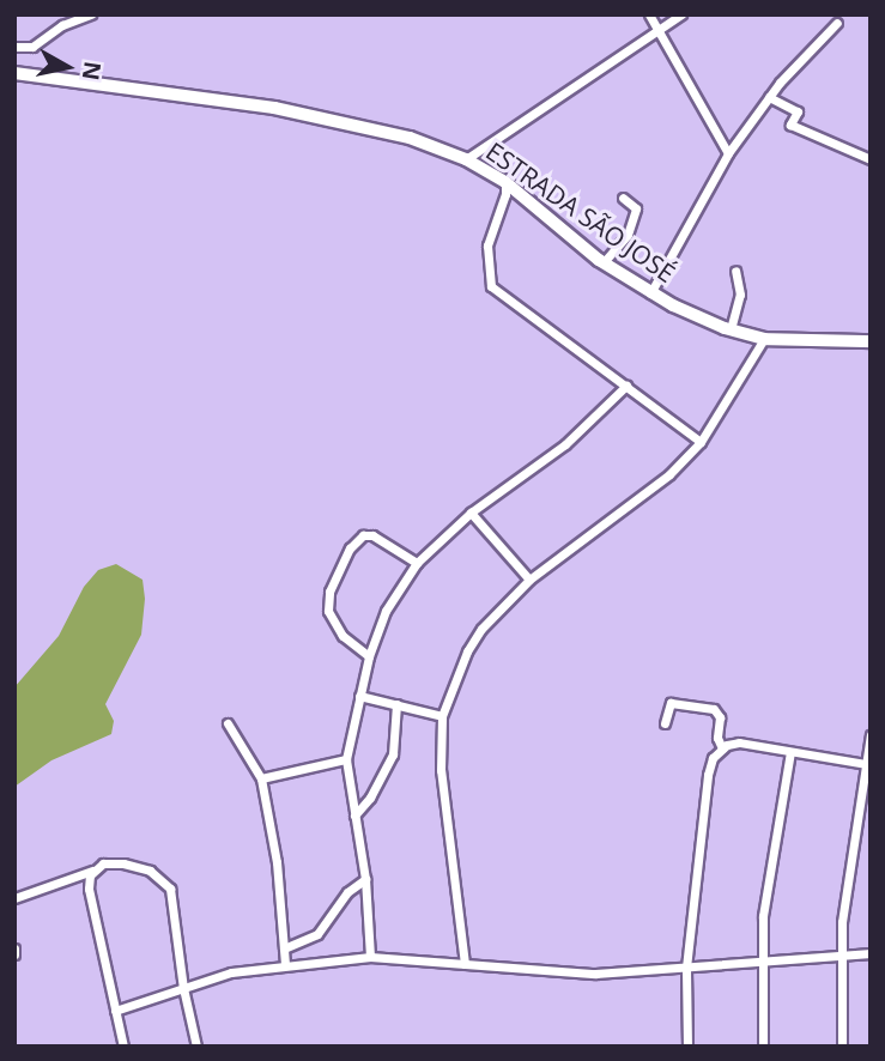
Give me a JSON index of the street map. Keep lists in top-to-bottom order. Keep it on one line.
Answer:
{"streets":{"street":["ESTRADA SÃO JOSÉ"]},"north":"right"}
